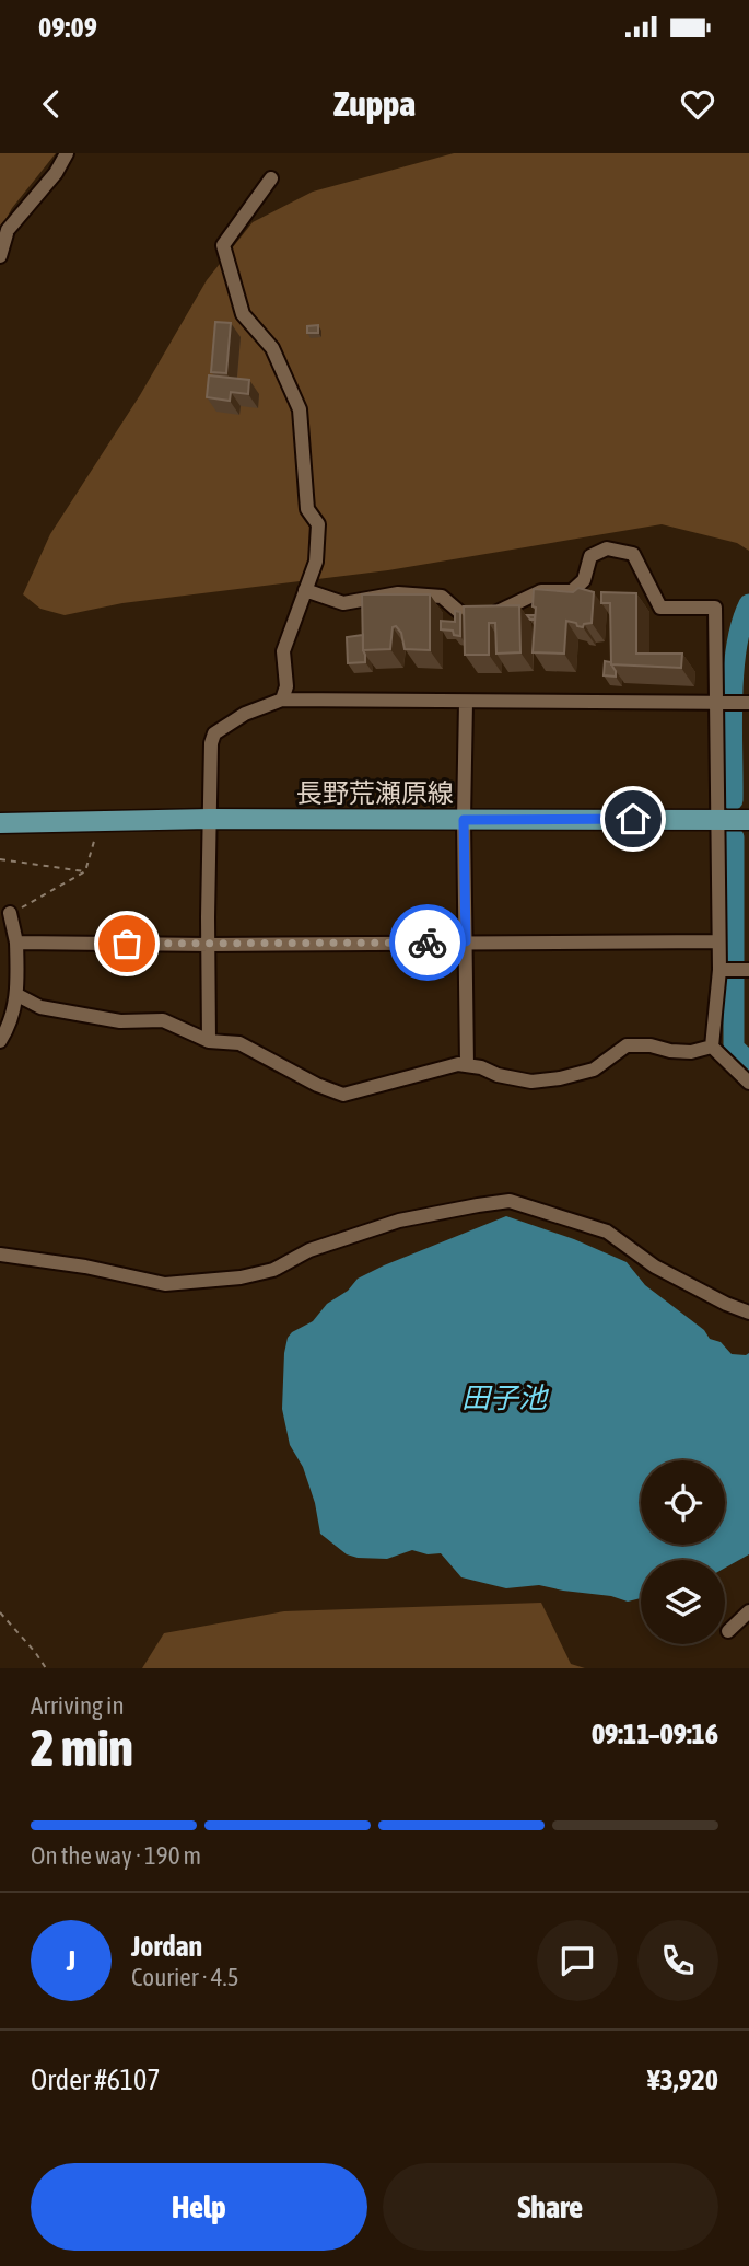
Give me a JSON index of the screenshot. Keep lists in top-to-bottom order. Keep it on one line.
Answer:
{"streets":{"main road":["長野荒瀬原線"]},"water":["田子池"],"page":{"status":"09:09","header":"Zuppa","heading":["2 min","Arriving in","09:11–09:16"],"panel":["Jordan","Courier · 4.5","Order #6107","¥3,920"],"bar":"On the way · 190 m","round":"J","buttons":["Help","Share"]}}
